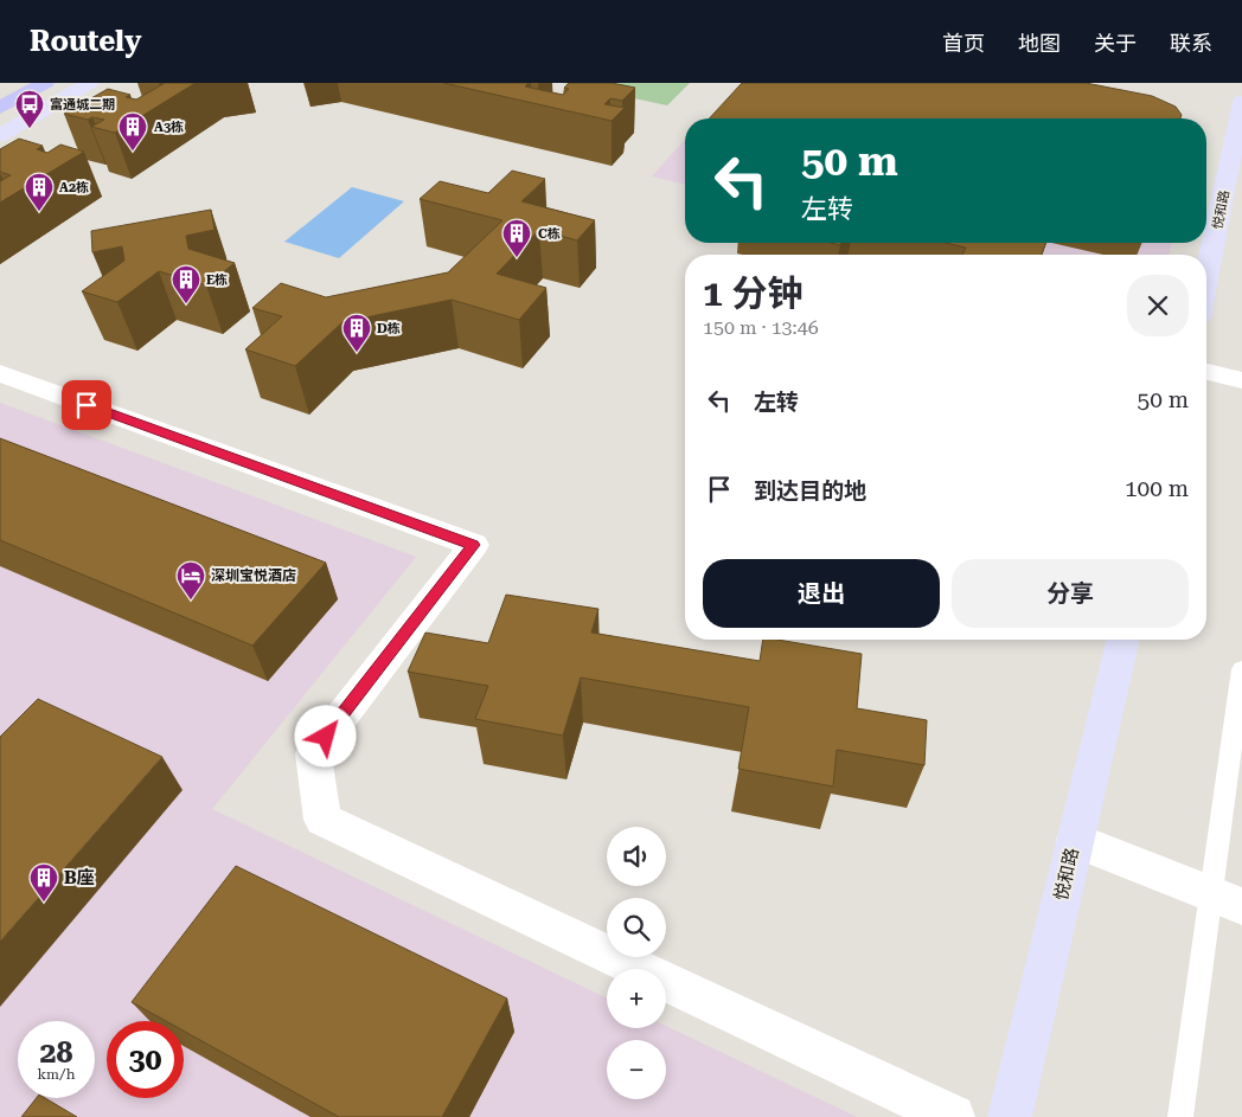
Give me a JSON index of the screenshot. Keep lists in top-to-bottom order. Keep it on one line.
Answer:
{"streets":{"street":["悦和路"]},"places":{"bus stop":["富通城二期"],"building":["A3栋","A2栋","C栋","E栋","D栋","B座"],"hotel":["深圳宝悦酒店"]},"page":{"header":"Routely","nav":["首页","地图","关于","联系"],"turn":["50 m","左转"],"heading":["1 分钟","150 m · 13:46"],"list":[{"name":"左转","value":"50 m"},{"name":"到达目的地","value":"100 m"}],"buttons":["退出","分享"],"map_buttons":["+","−"],"speed":"28 km/h","limit":"30"}}
